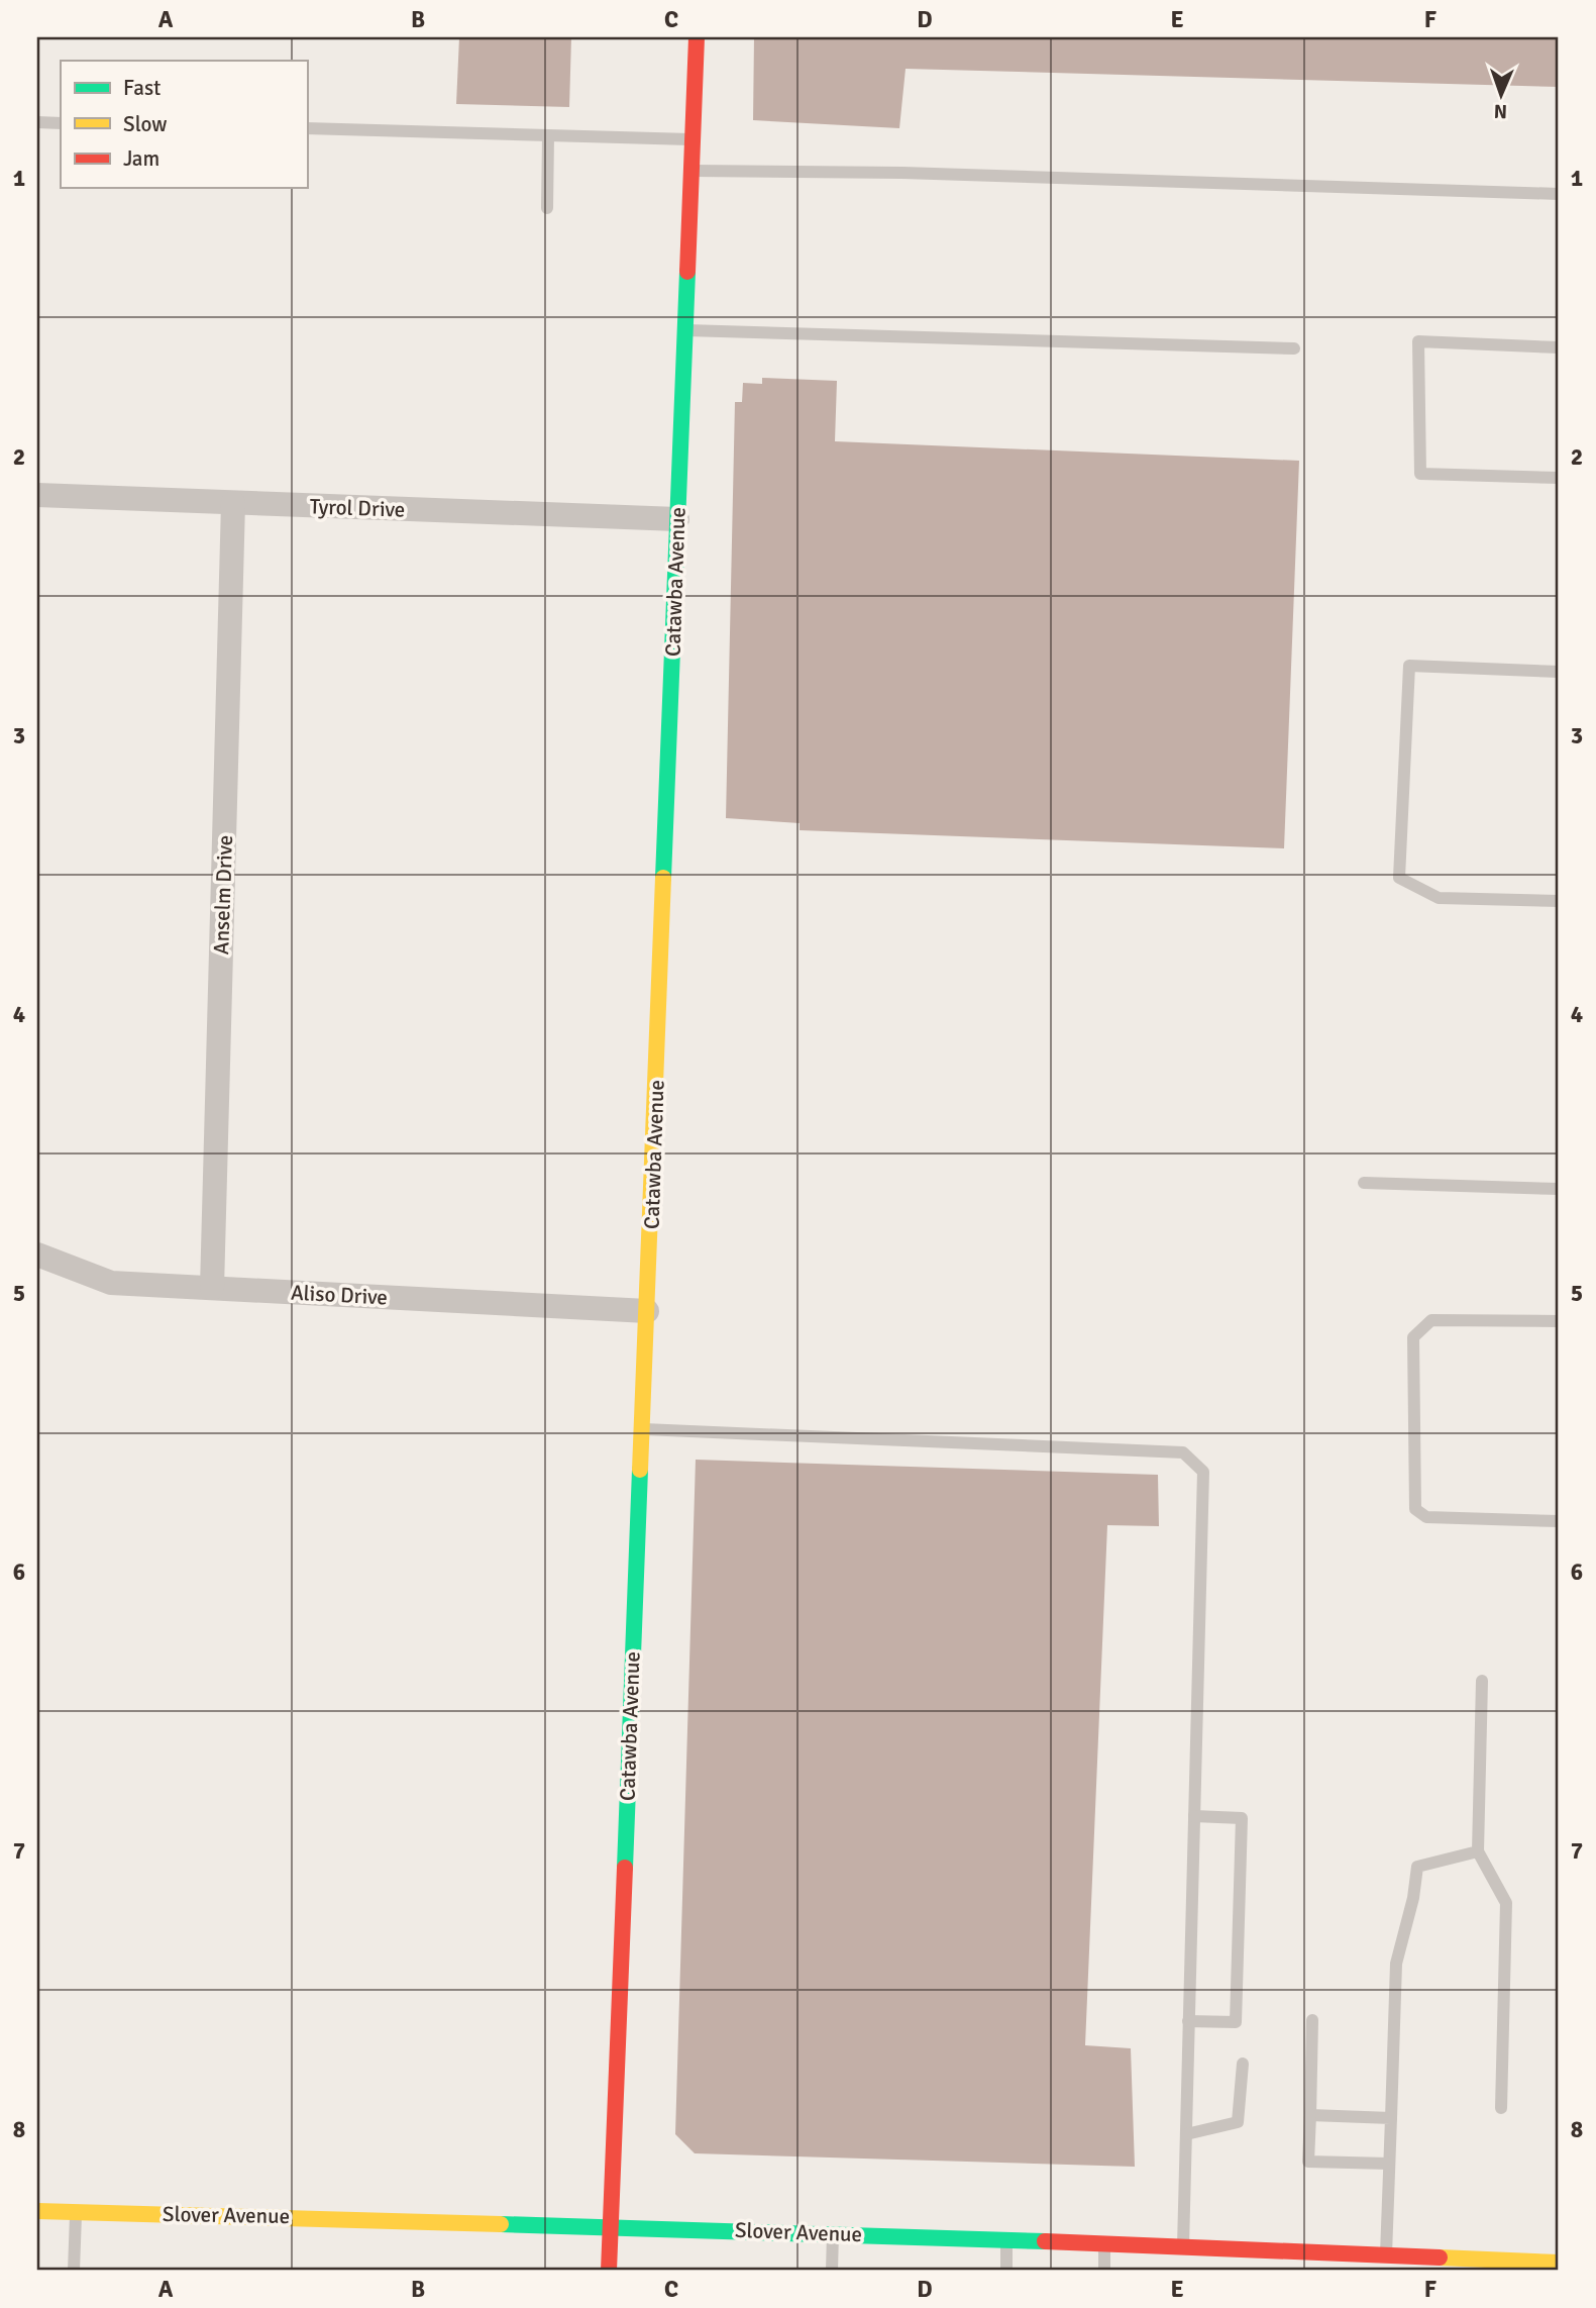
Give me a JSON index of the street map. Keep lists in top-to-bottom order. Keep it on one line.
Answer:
{"streets":{"street":["Tyrol Drive","Catawba Avenue","Anselm Drive","Aliso Drive","Slover Avenue"]},"crossings":[["Tyrol Drive","Catawba Avenue"],["Tyrol Drive","Anselm Drive"],["Catawba Avenue","Aliso Drive"],["Catawba Avenue","Slover Avenue"],["Anselm Drive","Aliso Drive"]],"legend":["Fast","Slow","Jam"],"north":"bottom","grid":{"columns":["A","B","C","D","E","F"],"rows":["1","2","3","4","5","6","7","8"]}}
